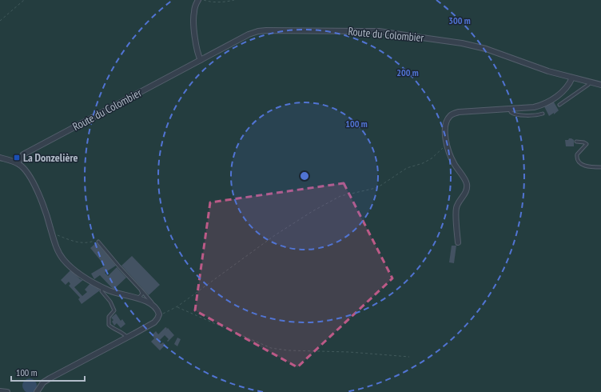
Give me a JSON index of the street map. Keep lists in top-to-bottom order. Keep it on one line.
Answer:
{"streets":{"street":["Route du Colombier"]},"places":{"transit":["La Donzelière"]},"scale_bar":"100 m","rings":["300 m","200 m","100 m"]}
